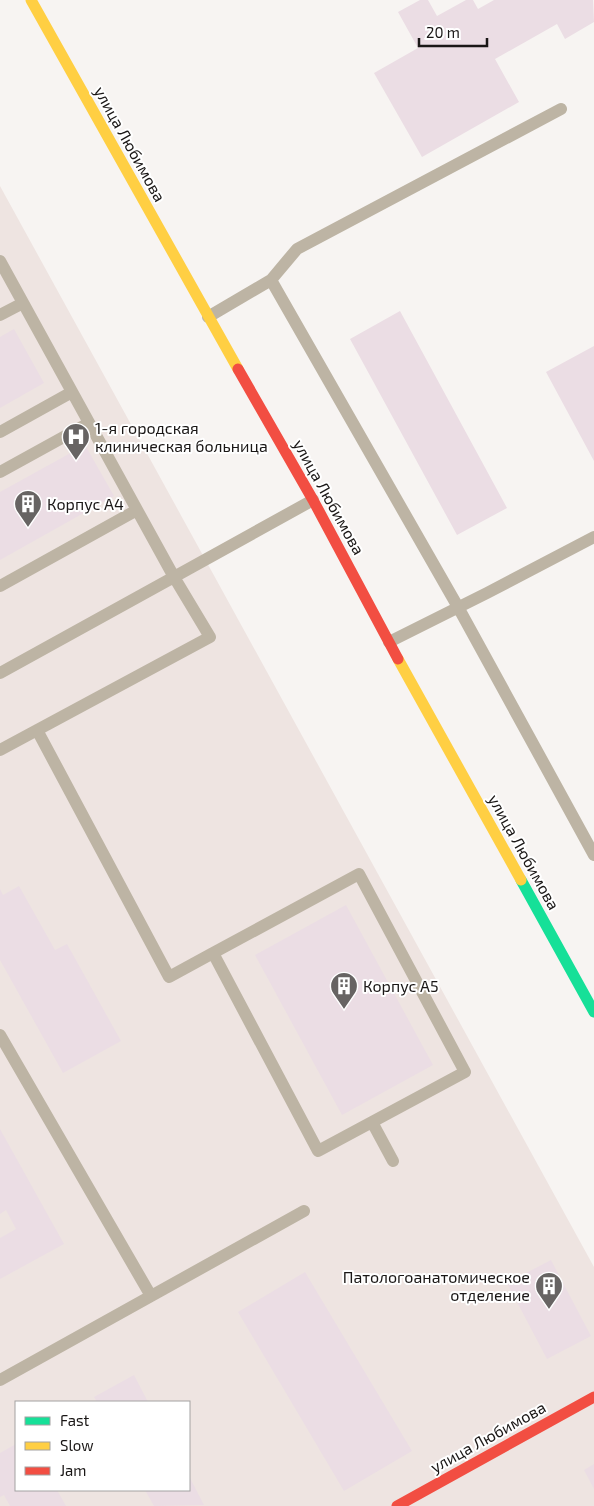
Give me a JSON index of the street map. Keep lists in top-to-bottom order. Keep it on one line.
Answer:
{"streets":{"street":["улица Любимова"]},"places":{"hospital":["1-я городская клиническая больница"],"building":["Корпус А4","Корпус А5","Патологоанатомическое отделение"]},"legend":["Fast","Slow","Jam"],"scale_bar":"20 m"}
